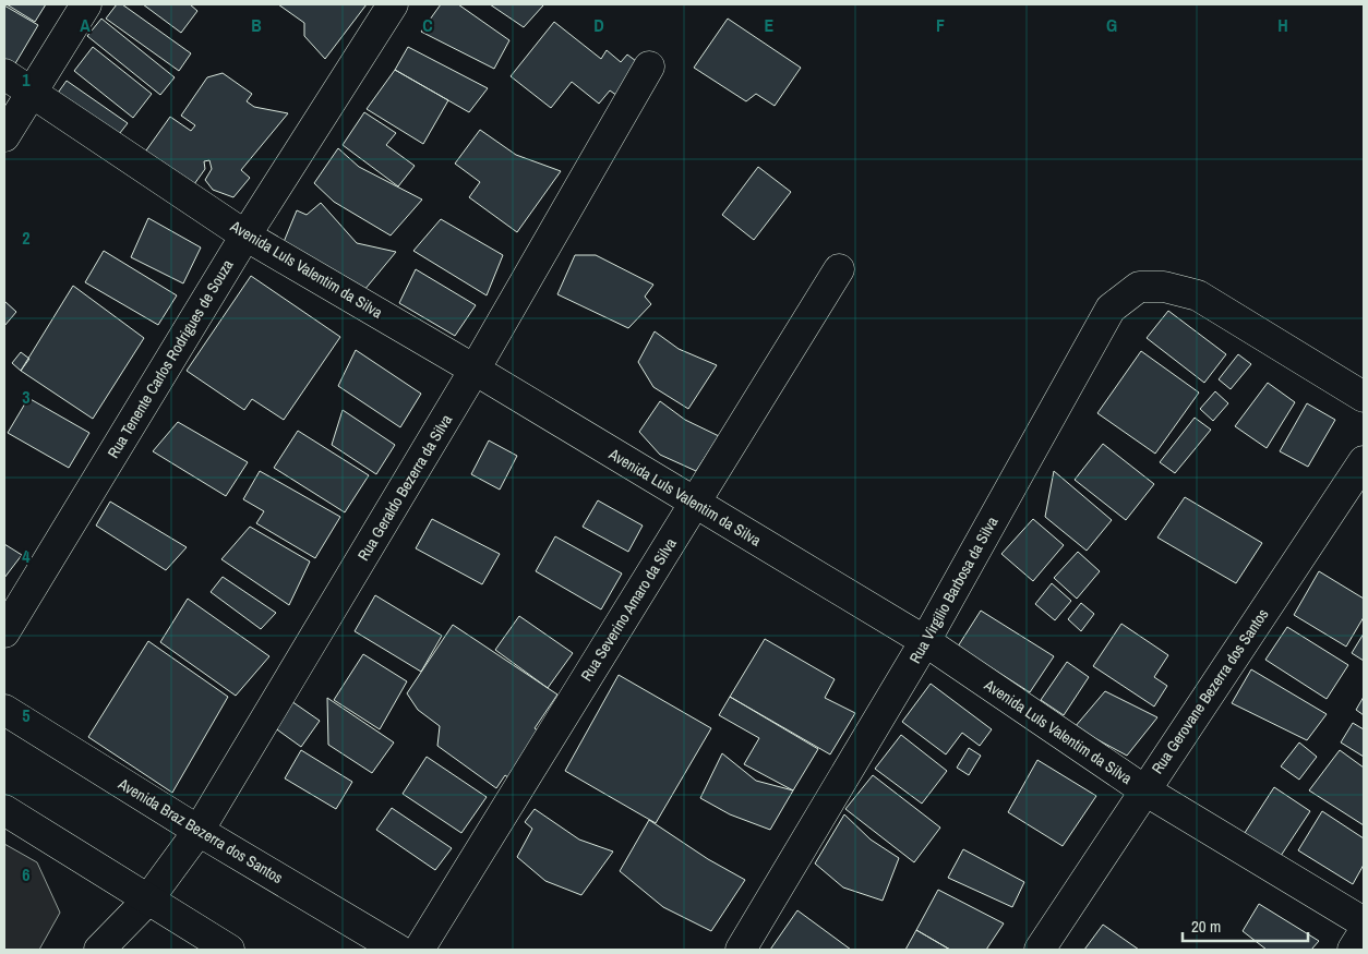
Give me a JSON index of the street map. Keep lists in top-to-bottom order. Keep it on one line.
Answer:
{"streets":{"street":["Avenida LuIs Valentim da Silva","Rua Tenente Carlos Rodrigues de Souza","Rua Geraldo Bezerra da Silva","Rua Virgilio Barbosa da Silva","Rua Severino Amaro da Silva","Rua Gerovane Bezerra dos Santos","Avenida Braz Bezerra dos Santos"]},"crossings":[["Avenida LuIs Valentim da Silva","Rua Tenente Carlos Rodrigues de Souza"],["Avenida LuIs Valentim da Silva","Rua Geraldo Bezerra da Silva"],["Avenida LuIs Valentim da Silva","Rua Virgilio Barbosa da Silva"],["Avenida LuIs Valentim da Silva","Rua Severino Amaro da Silva"],["Avenida LuIs Valentim da Silva","Rua Gerovane Bezerra dos Santos"],["Rua Geraldo Bezerra da Silva","Avenida Braz Bezerra dos Santos"]],"scale_bar":"20 m","grid":{"columns":["A","B","C","D","E","F","G","H"],"rows":["1","2","3","4","5","6"]}}
